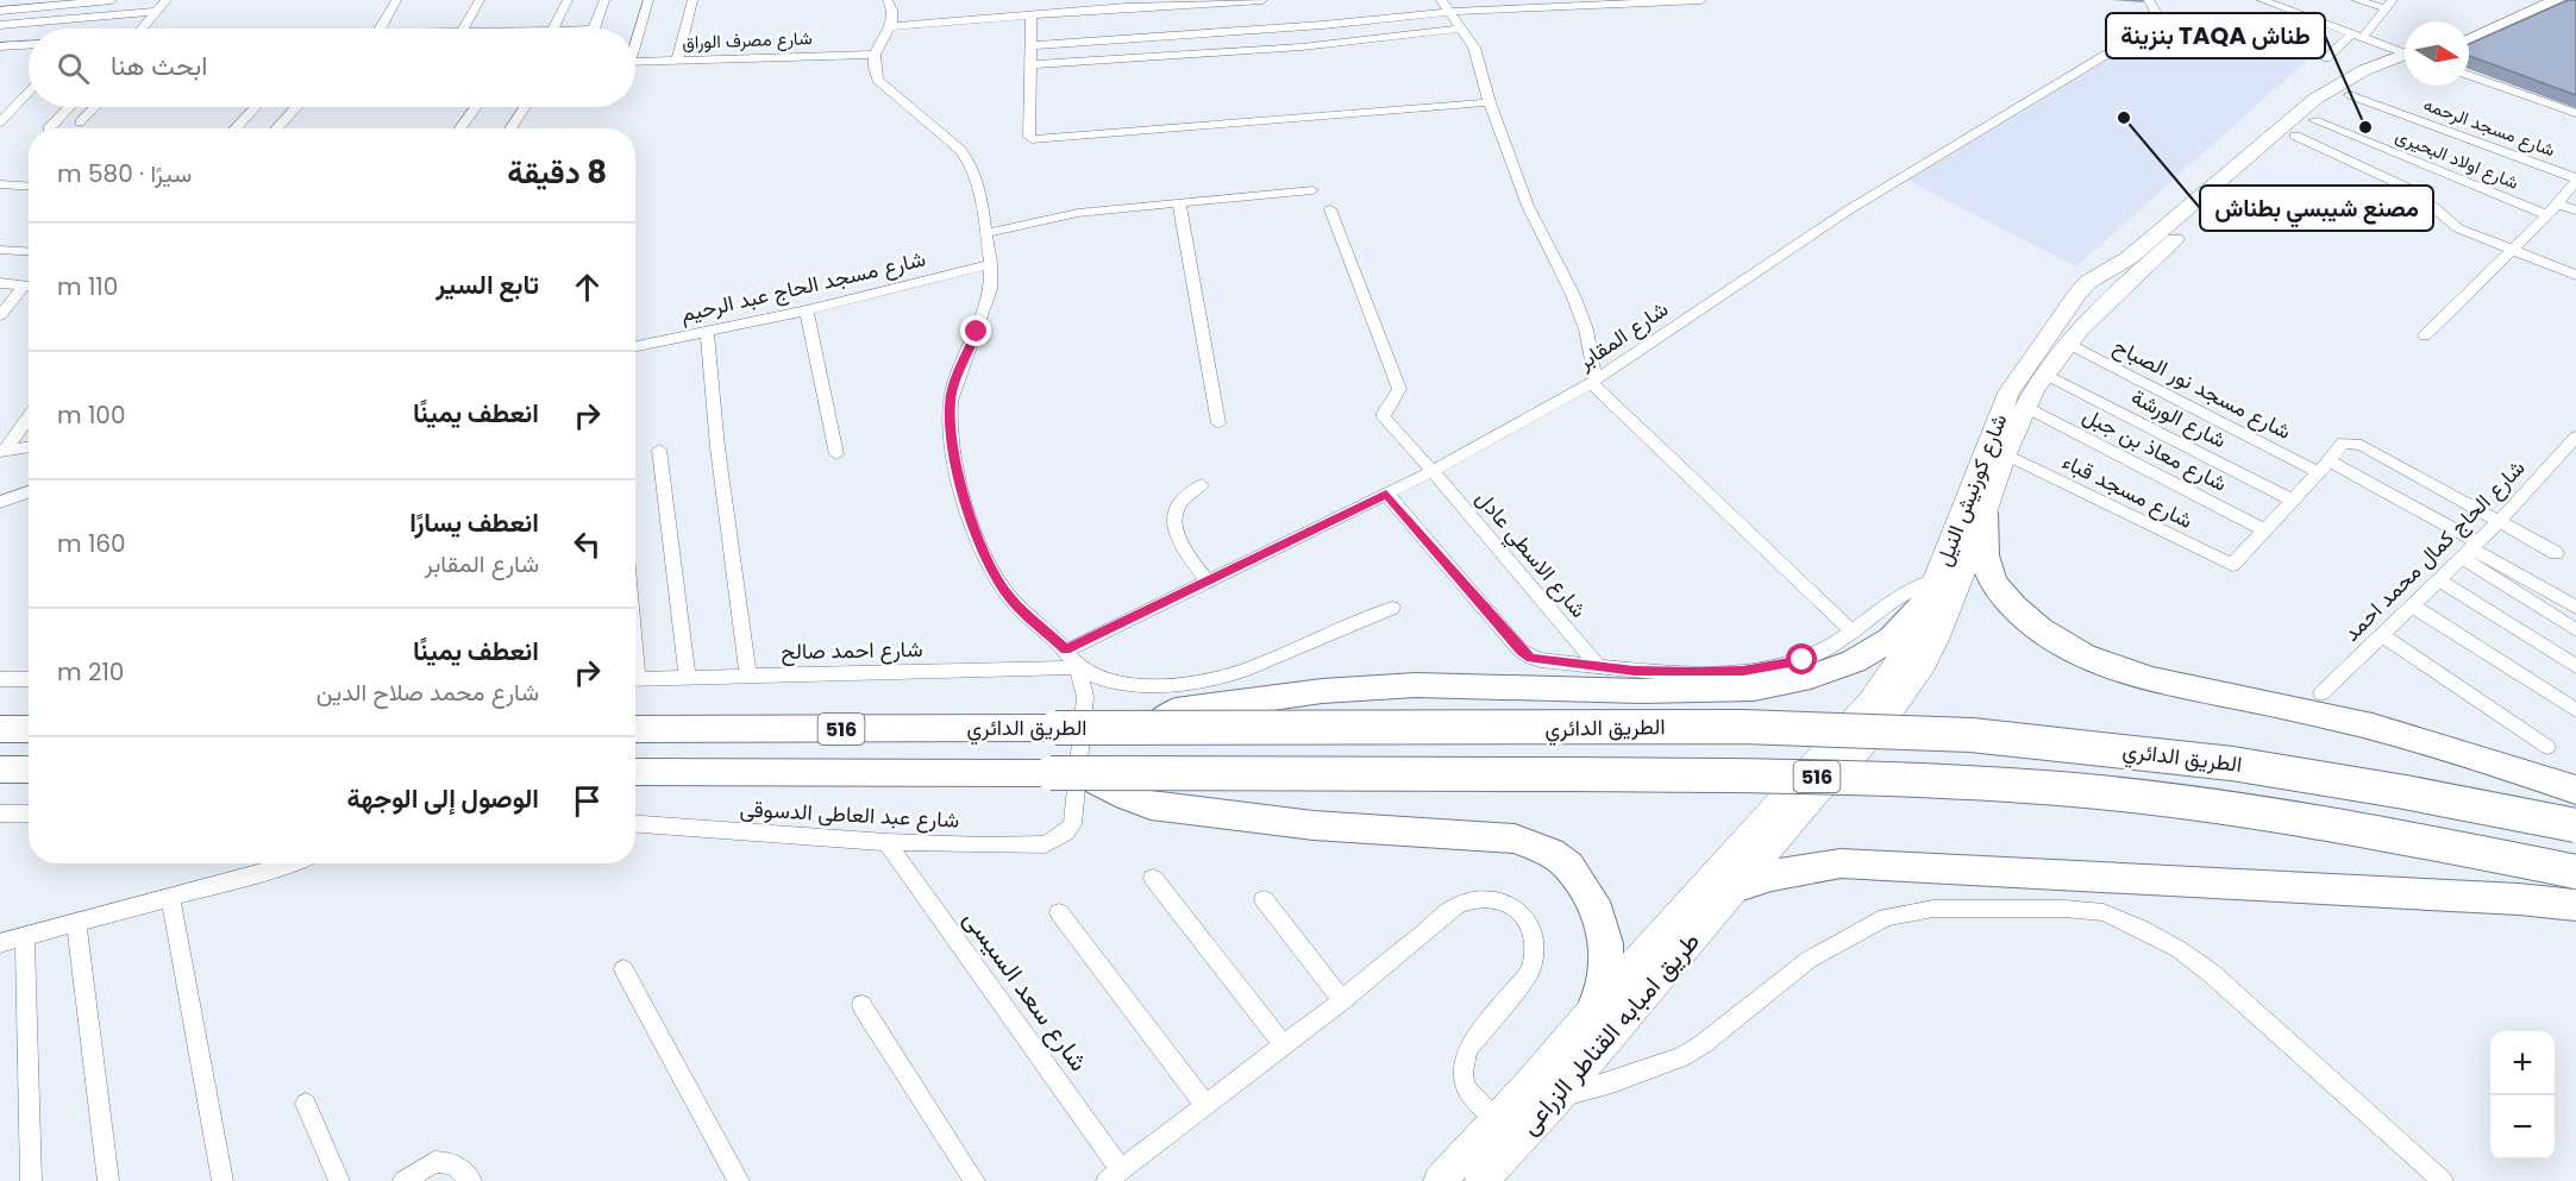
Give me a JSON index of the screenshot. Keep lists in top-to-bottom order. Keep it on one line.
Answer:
{"streets":{"highway":["الطريق الدائري","516"],"main road":["شارع كورنيش النيل","طريق امبابه القناطر الزراعى"],"street":["شارع مصرف الوراق","شارع مسجد الرحمه","شارع اولاد البحيرى","شارع مسجد الحاج عبد الرحيم","شارع المقابر","شارع مسجد نور الصباح","شارع الورشة","شارع معاذ بن جبل","شارع مسجد قباء","شارع الحاج كمال محمد احمد","شارع الاسطي عادل","شارع احمد صالح","شارع عبد العاطى الدسوقى","شارع سعد السيسى"]},"crossings":[["شارع مسجد الرحمه","شارع كورنيش النيل"],["شارع اولاد البحيرى","شارع كورنيش النيل"],["شارع المقابر","شارع الاسطي عادل"],["شارع مسجد نور الصباح","شارع كورنيش النيل"],["شارع مسجد نور الصباح","شارع الحاج كمال محمد احمد"],["شارع الورشة","شارع كورنيش النيل"],["شارع معاذ بن جبل","شارع كورنيش النيل"],["شارع معاذ بن جبل","شارع مسجد قباء"],["شارع كورنيش النيل","شارع مسجد قباء"],["شارع كورنيش النيل","طريق امبابه القناطر الزراعى"],["شارع احمد صالح","شارع عبد العاطى الدسوقى"],["شارع عبد العاطى الدسوقى","شارع سعد السيسى"]],"places":["مصنع شيبسي بطناش","بنزينة TAQA طناش"],"north":"right","page":{"search":"ابحث هنا","heading":["8 دقيقة","سيرًا · 580 m"],"list":[["تابع السير","110 m"],["انعطف يمينًا","100 m"],["انعطف يسارًا","شارع المقابر","160 m"],["انعطف يمينًا","شارع محمد صلاح الدين","210 m"],"الوصول إلى الوجهة"],"map_buttons":["+","−"]}}
